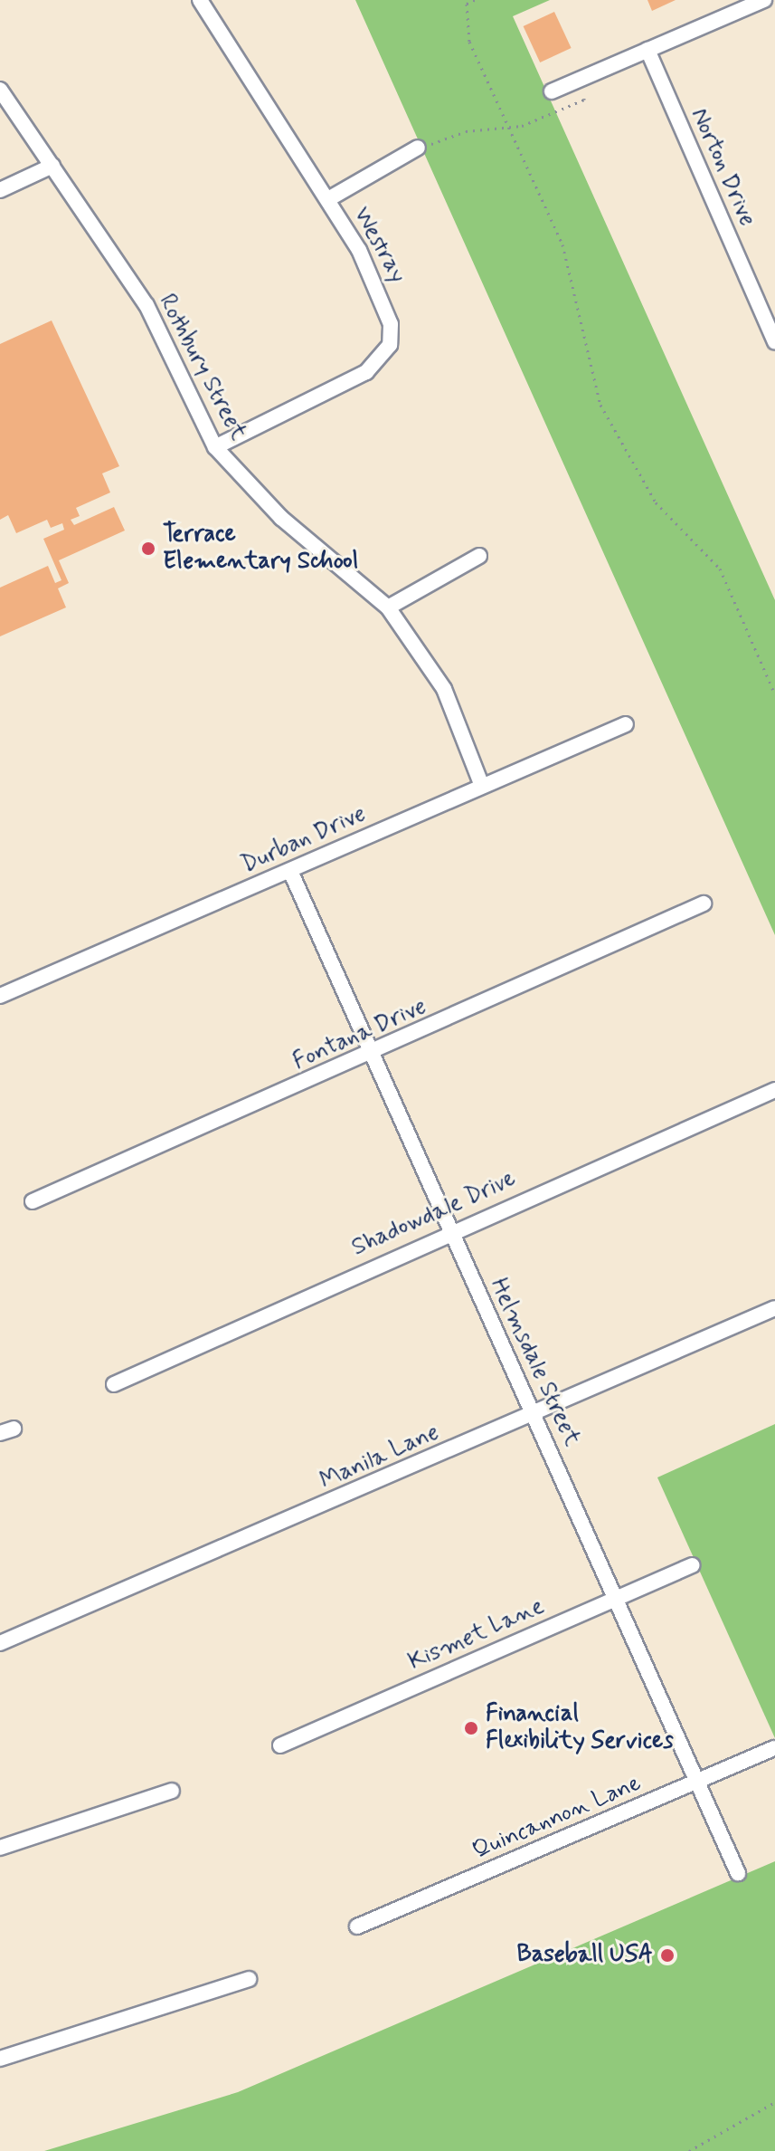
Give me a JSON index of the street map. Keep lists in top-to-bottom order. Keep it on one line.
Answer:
{"streets":{"street":["Norton Drive","Westray","Rothbury Street","Durban Drive","Fontana Drive","Shadowdale Drive","Helmsdale Street","Manila Lane","Kismet Lane","Quincannon Lane"]},"crossings":[["Westray","Rothbury Street"],["Rothbury Street","Durban Drive"],["Durban Drive","Helmsdale Street"],["Fontana Drive","Helmsdale Street"],["Shadowdale Drive","Helmsdale Street"],["Helmsdale Street","Manila Lane"],["Helmsdale Street","Kismet Lane"],["Helmsdale Street","Quincannon Lane"]],"places":["Terrace Elementary School","Financial Flexibility Services","Baseball USA"]}
